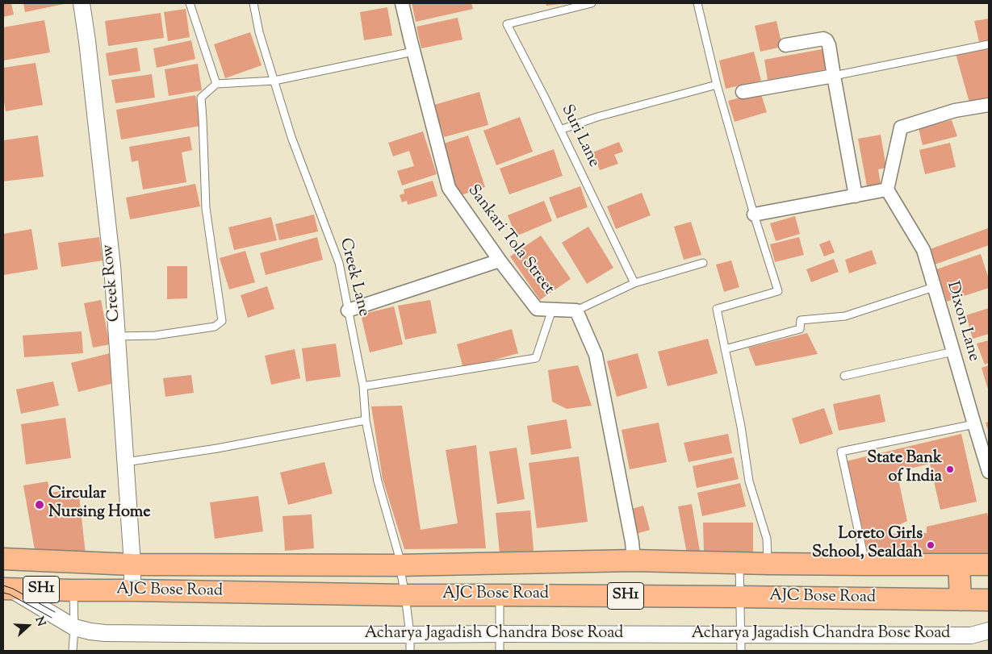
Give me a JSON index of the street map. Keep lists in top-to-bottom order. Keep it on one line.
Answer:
{"streets":{"main road":["SH1","AJC Bose Road"],"street":["Sankari Tola Street","Creek Row","Dixon Lane","Acharya Jagadish Chandra Bose Road"],"lane":["Suri Lane","Creek Lane"]},"crossings":[["Creek Lane","AJC Bose Road"],["Creek Lane","Acharya Jagadish Chandra Bose Road"],["AJC Bose Road","Acharya Jagadish Chandra Bose Road"]],"places":["State Bank of India","Circular Nursing Home","Loreto Girls School, Sealdah"],"north":"right"}
